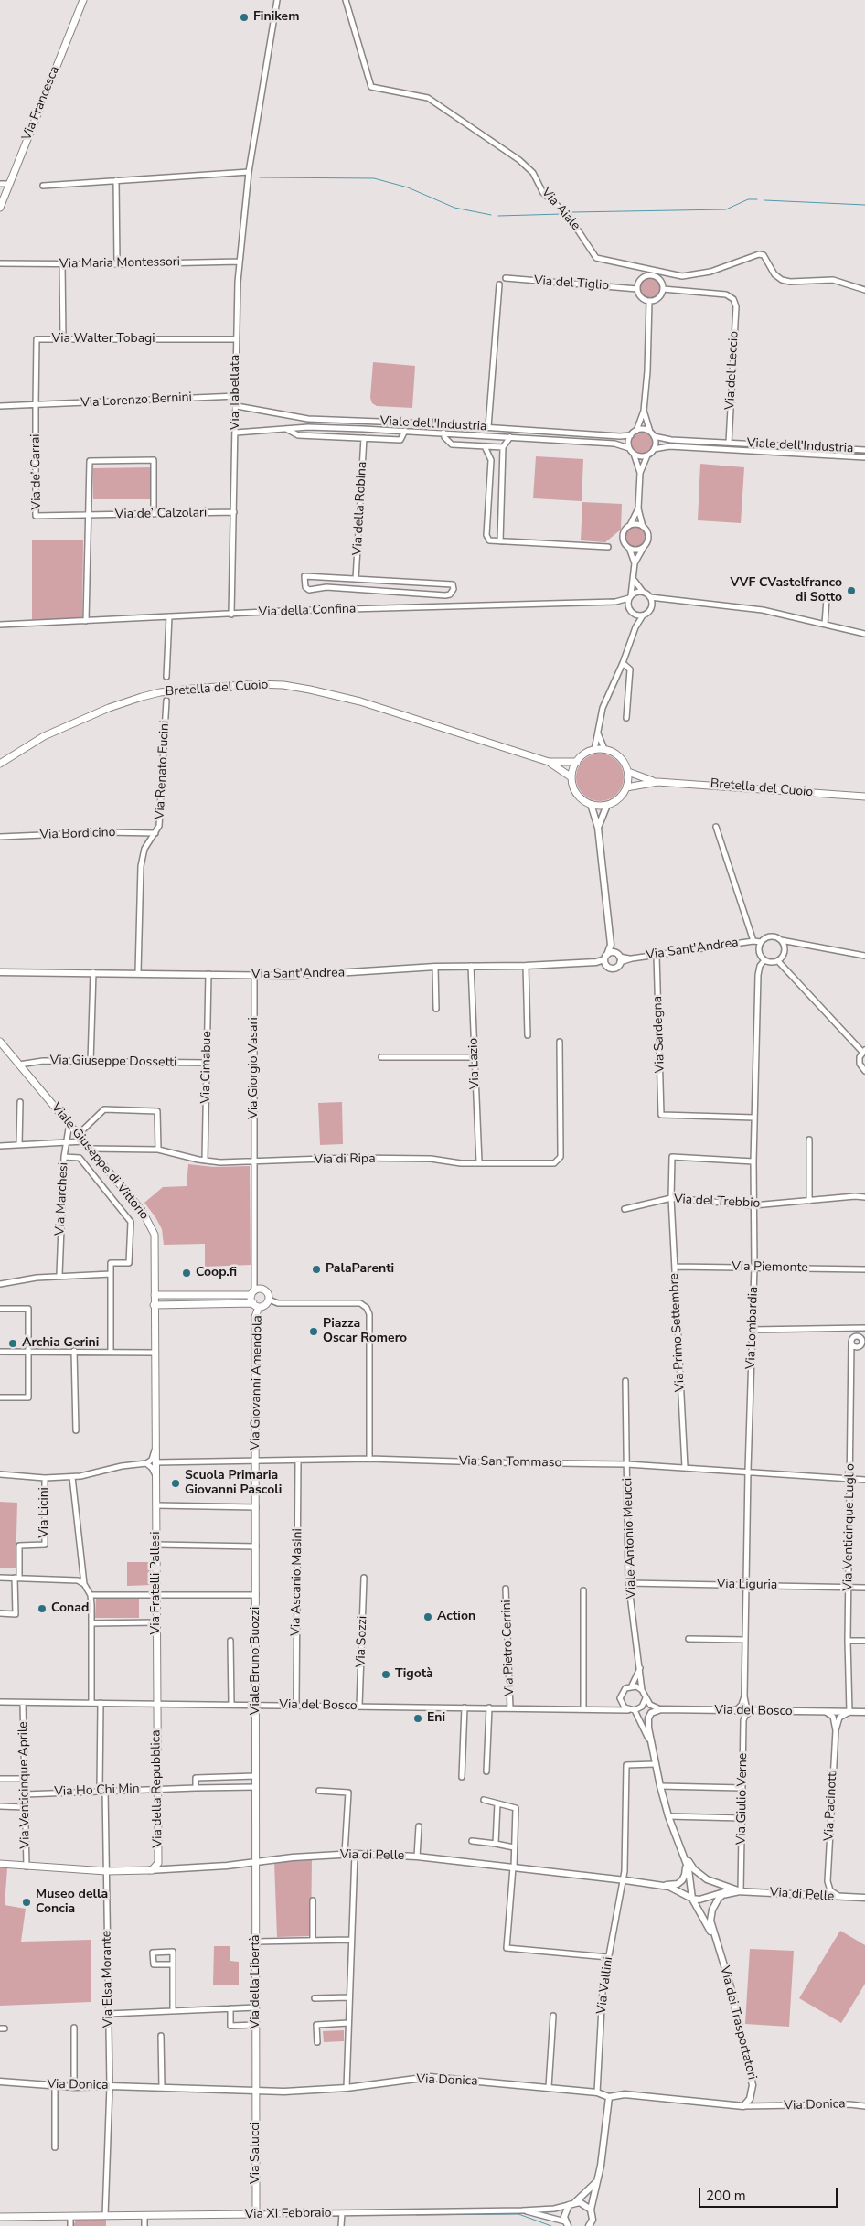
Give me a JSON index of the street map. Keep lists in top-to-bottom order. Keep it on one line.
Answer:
{"streets":{"main road":["Via Francesca","Bretella del Cuoio","Viale Giuseppe di Vittorio","Via Giovanni Amendola","Via Fratelli Pallesi","Viale Bruno Buozzi","Via della Repubblica","Via di Pelle","Via della Libertà","Via Salucci","Via XI Febbraio"],"street":["Via Aiale","Via Maria Montessori","Via del Tiglio","Via Walter Tobagi","Via del Leccio","Via Tabellata","Via Lorenzo Bernini","Viale dell'Industria","Via de’ Carrai","Via della Robina","Via de’ Calzolari","Via della Confina","Via Renato Fucini","Via Bordicino","Via Sant'Andrea","Via Sardegna","Via Giuseppe Dossetti","Via Lazio","Via Cimabue","Via Giorgio Vasari","Via di Ripa","Via Marchesi","Via del Trebbio","Via Piemonte","Via Lombardia","Via Primo Settembre","Via San Tommaso","Via Licini","Via Venticinque Luglio","Viale Antonio Meucci","Via Ascanio Masini","Via Liguria","Via Sozzi","Via Pietro Cerrini","Via del Bosco","Via Venticinque Aprile","Via Ho Chi Min","Via Giulio Verne","Via Pacinotti","Via Elsa Morante","Via Vallini","Via dei Trasportatori","Via Donica"]},"crossings":[["Via Maria Montessori","Via Tabellata"],["Via del Tiglio","Via del Leccio"],["Via Walter Tobagi","Via Tabellata"],["Via Walter Tobagi","Via Lorenzo Bernini"],["Via Walter Tobagi","Via de’ Carrai"],["Via del Leccio","Viale dell'Industria"],["Via Tabellata","Via Lorenzo Bernini"],["Via Tabellata","Viale dell'Industria"],["Via Tabellata","Via de’ Calzolari"],["Via Tabellata","Via della Confina"],["Via Lorenzo Bernini","Via de’ Carrai"],["Via de’ Carrai","Via de’ Calzolari"],["Via Renato Fucini","Via Bordicino"],["Via Renato Fucini","Via Sant'Andrea"],["Via Sant'Andrea","Via Sardegna"],["Via Sant'Andrea","Via Lazio"],["Via Sant'Andrea","Via Cimabue"],["Via Sant'Andrea","Via Giorgio Vasari"],["Via Sant'Andrea","Via Lombardia"],["Via Sardegna","Via Lombardia"],["Via Giuseppe Dossetti","Via Cimabue"],["Via Giuseppe Dossetti","Viale Giuseppe di Vittorio"],["Via Lazio","Via di Ripa"],["Via Cimabue","Via di Ripa"],["Via Giorgio Vasari","Via di Ripa"],["Via Giorgio Vasari","Via Giovanni Amendola"],["Via di Ripa","Viale Giuseppe di Vittorio"],["Viale Giuseppe di Vittorio","Via Marchesi"],["Viale Giuseppe di Vittorio","Via San Tommaso"],["Viale Giuseppe di Vittorio","Via Fratelli Pallesi"],["Via del Trebbio","Via Lombardia"],["Via del Trebbio","Via Primo Settembre"],["Via Piemonte","Via Lombardia"],["Via Piemonte","Via Primo Settembre"],["Via Lombardia","Via Primo Settembre"],["Via Lombardia","Via San Tommaso"],["Via Lombardia","Via Liguria"],["Via Primo Settembre","Via San Tommaso"],["Via Giovanni Amendola","Via San Tommaso"],["Via Giovanni Amendola","Viale Bruno Buozzi"],["Via San Tommaso","Via Venticinque Luglio"],["Via San Tommaso","Viale Antonio Meucci"],["Via San Tommaso","Via Ascanio Masini"],["Via San Tommaso","Via Fratelli Pallesi"],["Via San Tommaso","Viale Bruno Buozzi"],["Via Venticinque Luglio","Via Liguria"],["Via Venticinque Luglio","Via del Bosco"],["Viale Antonio Meucci","Via Liguria"],["Viale Antonio Meucci","Via del Bosco"],["Via Ascanio Masini","Via del Bosco"],["Via Fratelli Pallesi","Via del Bosco"],["Via Fratelli Pallesi","Via della Repubblica"],["Via Sozzi","Via del Bosco"],["Via Pietro Cerrini","Via del Bosco"],["Viale Bruno Buozzi","Via del Bosco"],["Viale Bruno Buozzi","Via Ho Chi Min"],["Viale Bruno Buozzi","Via di Pelle"],["Viale Bruno Buozzi","Via della Libertà"],["Via del Bosco","Via Venticinque Aprile"],["Via del Bosco","Via della Repubblica"],["Via del Bosco","Via Giulio Verne"],["Via del Bosco","Via Elsa Morante"],["Via Venticinque Aprile","Via Ho Chi Min"],["Via Venticinque Aprile","Via di Pelle"],["Via della Repubblica","Via Ho Chi Min"],["Via della Repubblica","Via di Pelle"],["Via Ho Chi Min","Via Elsa Morante"],["Via Giulio Verne","Via di Pelle"],["Via Giulio Verne","Via dei Trasportatori"],["Via di Pelle","Via Elsa Morante"],["Via di Pelle","Via della Libertà"],["Via di Pelle","Via Vallini"],["Via di Pelle","Via dei Trasportatori"],["Via Elsa Morante","Via Donica"],["Via Elsa Morante","Via XI Febbraio"],["Via della Libertà","Via Donica"],["Via della Libertà","Via Salucci"],["Via Vallini","Via Donica"],["Via dei Trasportatori","Via Donica"],["Via Donica","Via Salucci"],["Via Salucci","Via XI Febbraio"]],"places":["Finikem","VVF CVastelfranco di Sotto","PalaParenti","Coop.fi","Piazza Oscar Romero","Archia Gerini","Scuola Primaria Giovanni Pascoli","Conad","Action","Tigotà","Eni","Museo della Concia"],"scale_bar":"200 m"}
